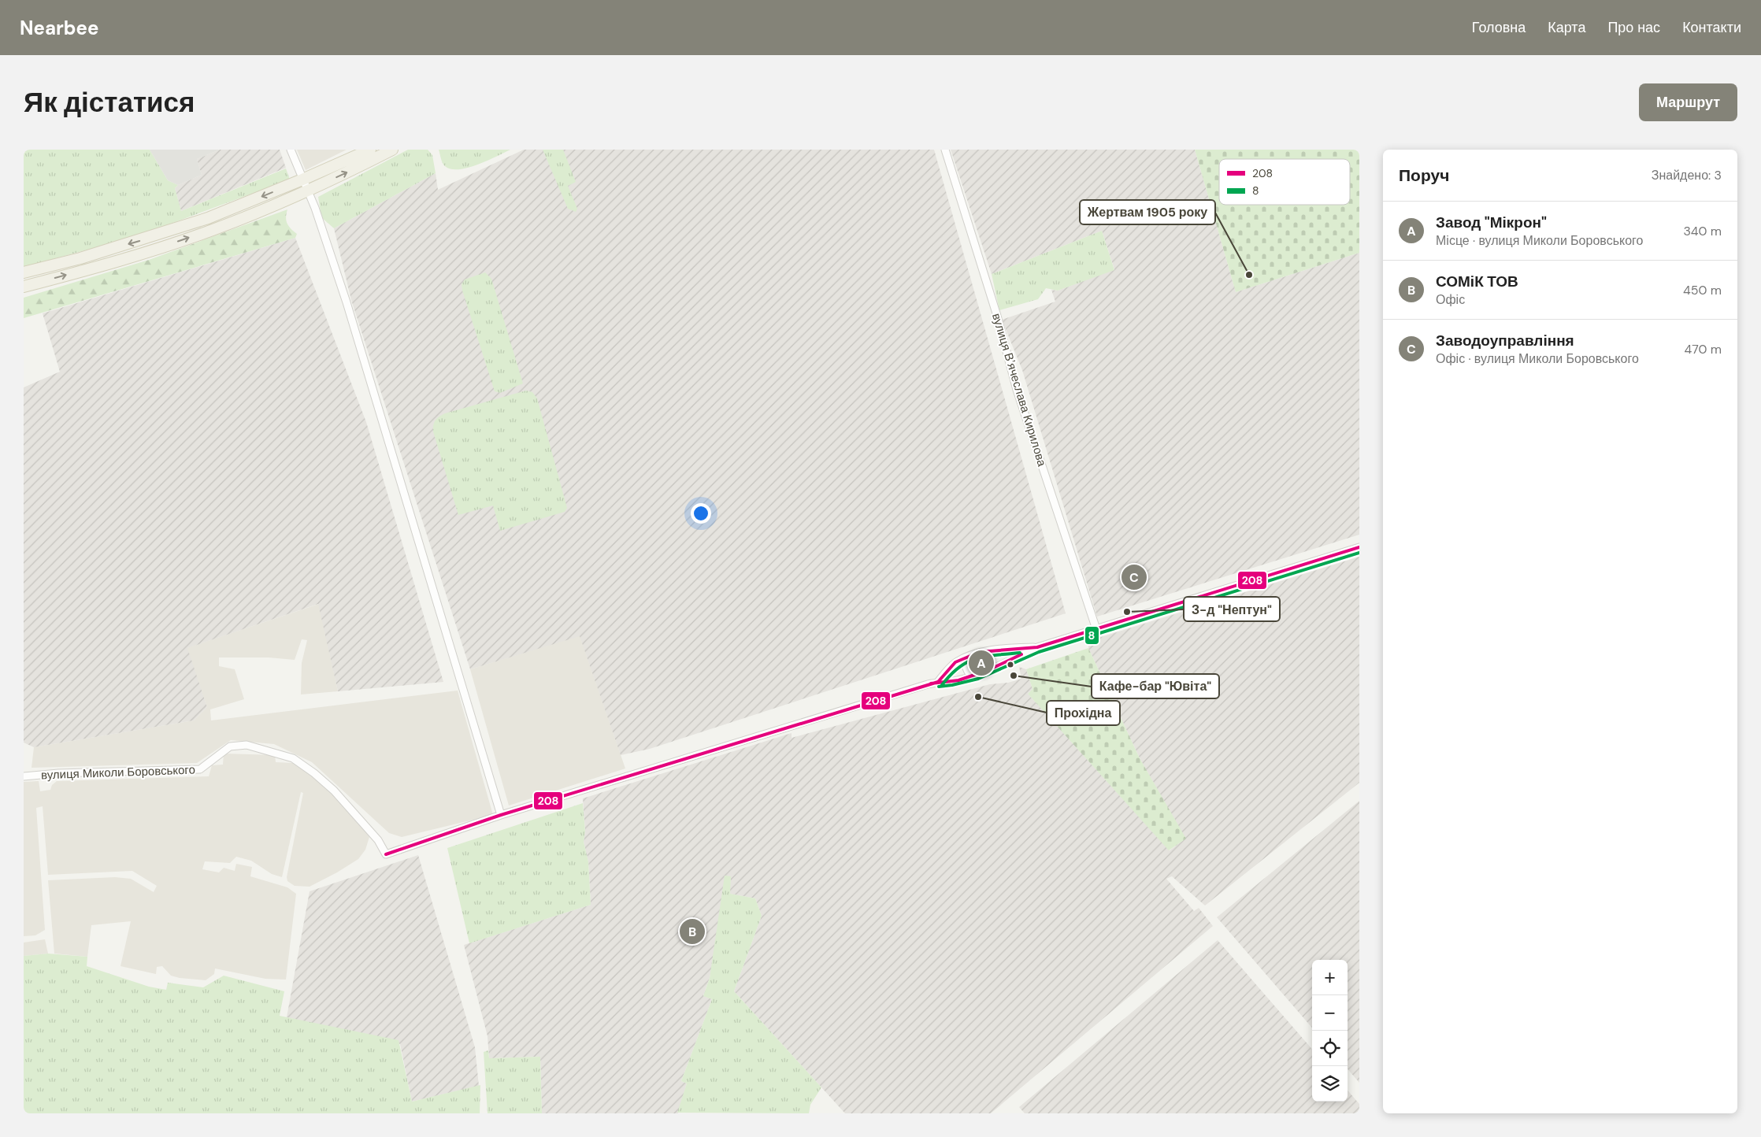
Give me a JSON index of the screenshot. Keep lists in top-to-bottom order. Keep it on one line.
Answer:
{"streets":{"street":["вулиця Вʼячеслава Кирилова","вулиця Миколи Боровського"]},"crossings":[["вулиця Вʼячеслава Кирилова","вулиця Миколи Боровського"]],"places":["Жертвам 1905 року","З-д \"Нептун\"","Кафе-бар \"Ювіта\"","Прохідна"],"lines":["transit line 208","transit line 8"],"legend":["208","8"],"page":{"header":"Nearbee","nav":["Головна","Карта","Про нас","Контакти"],"buttons":"Маршрут","title":"Як дістатися","heading":["Поруч","Знайдено: 3"],"list":[{"mark":"A","name":"Завод \"Мікрон\"","note":"Місце · вулиця Миколи Боровського","value":"340 m"},{"mark":"B","name":"СОМіК ТОВ","note":"Офіс","value":"450 m"},{"mark":"C","name":"Заводоуправління","note":"Офіс · вулиця Миколи Боровського","value":"470 m"}],"pins":["C","A","B"],"map_buttons":["+","−"]}}
